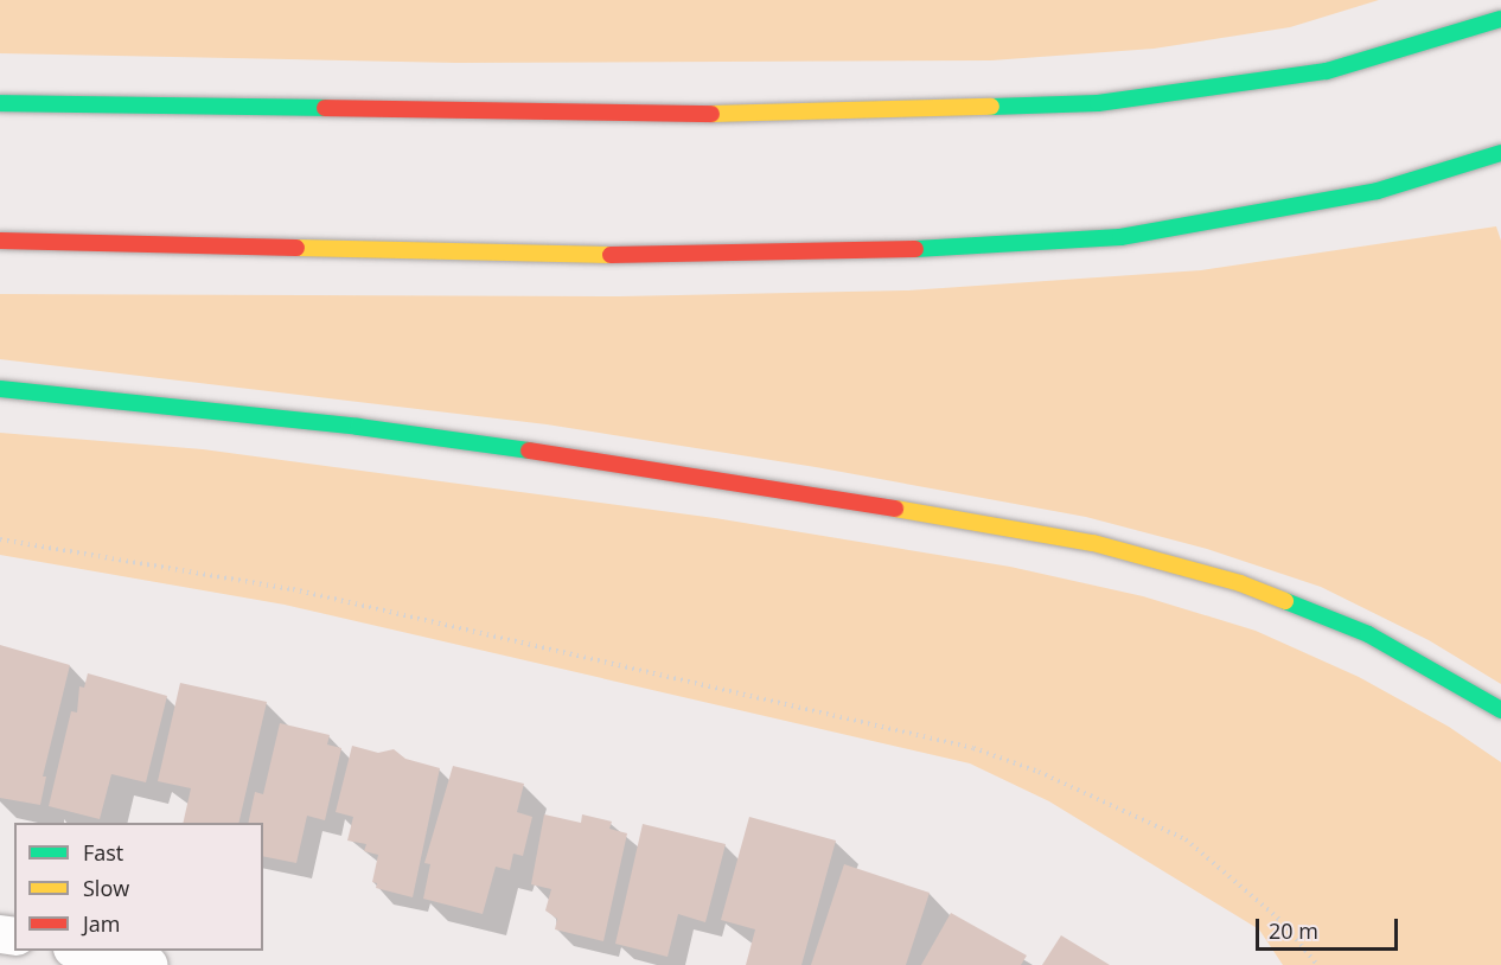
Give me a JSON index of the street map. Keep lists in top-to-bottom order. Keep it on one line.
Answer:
{"legend":["Fast","Slow","Jam"],"scale_bar":"20 m"}
